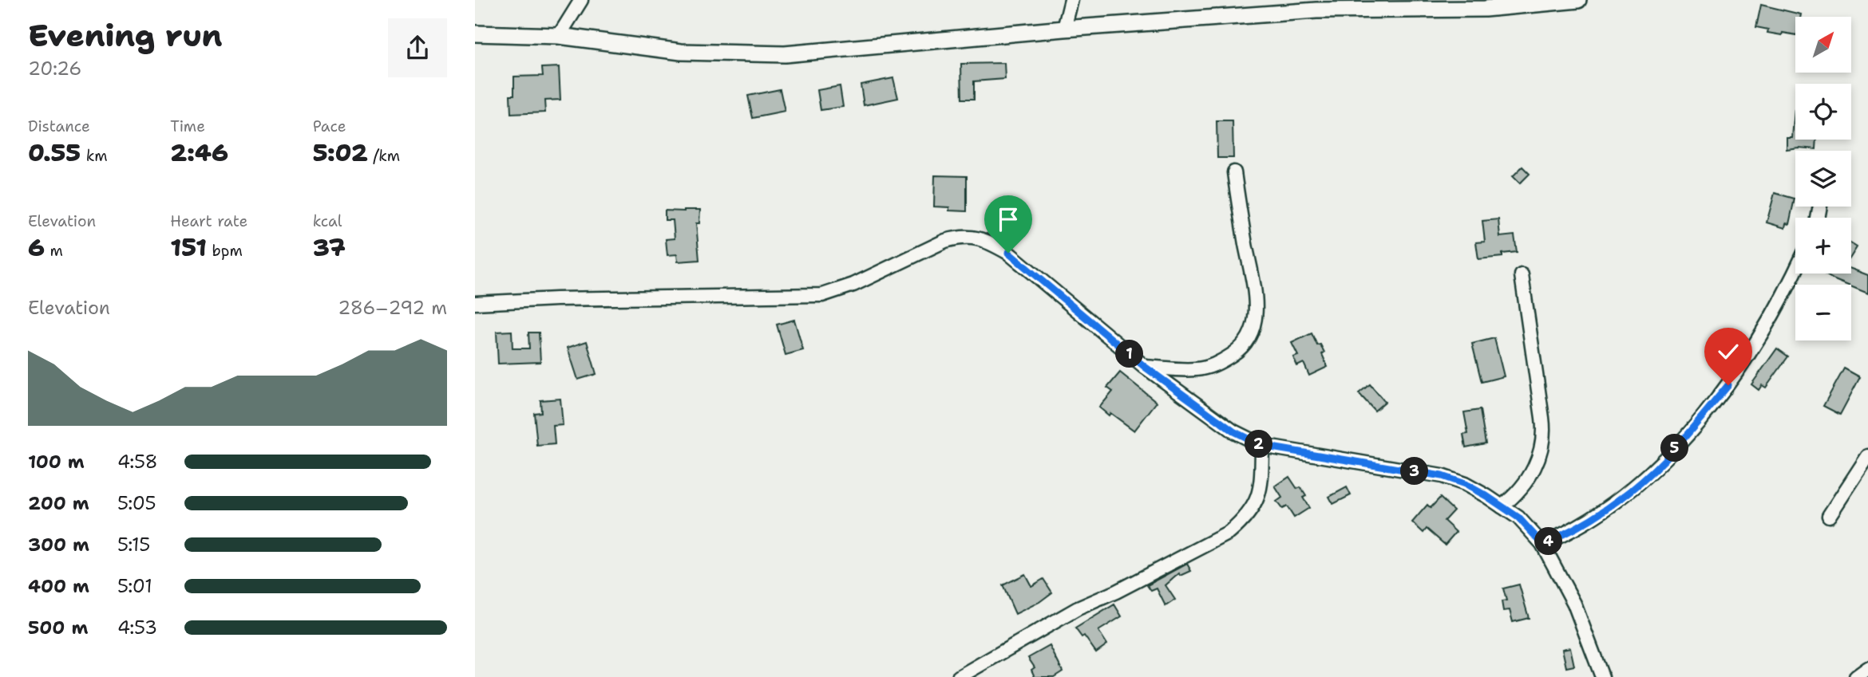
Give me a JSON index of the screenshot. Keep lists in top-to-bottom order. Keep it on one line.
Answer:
{"north":"top right","page":{"heading":["Evening run","20:26"],"map_buttons":["+","−"],"stats":[["Distance","0.55 km"],["Time","2:46"],["Pace","5:02 /km"],["Elevation","6 m"],["Heart rate","151 bpm"],["kcal","37"]],"chart":["Elevation","286–292 m"],"pins":["1","2","5","3","4"],"list":[{"name":"100 m","note":"4:58"},{"name":"200 m","note":"5:05"},{"name":"300 m","note":"5:15"},{"name":"400 m","note":"5:01"},{"name":"500 m","note":"4:53"}]}}
